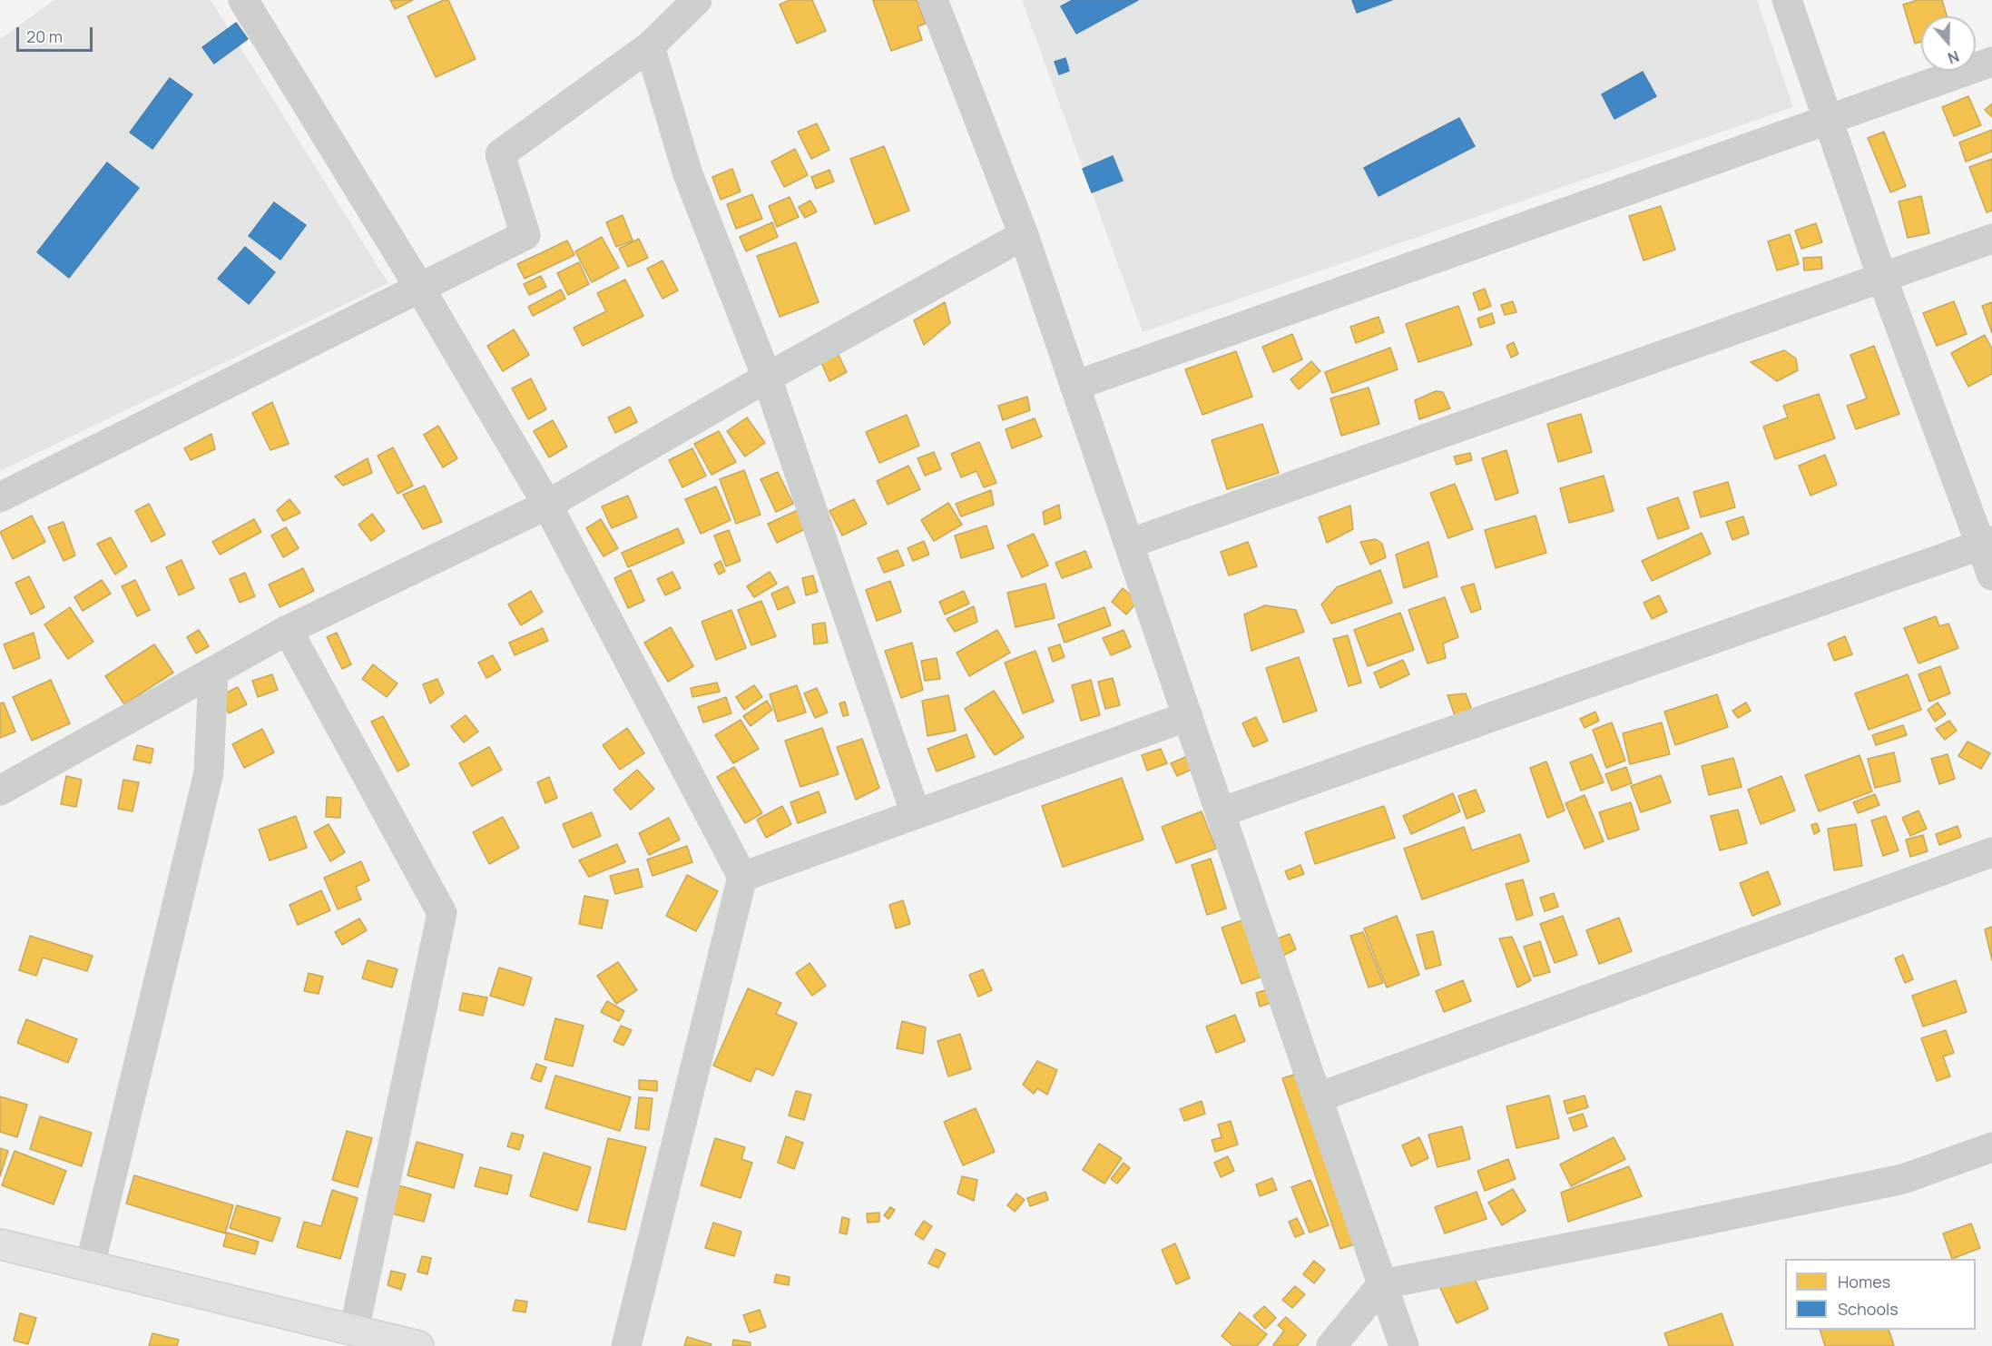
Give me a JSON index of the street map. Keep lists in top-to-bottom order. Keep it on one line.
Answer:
{"legend":["Homes","Schools"],"scale_bar":"20 m","north":"bottom"}
